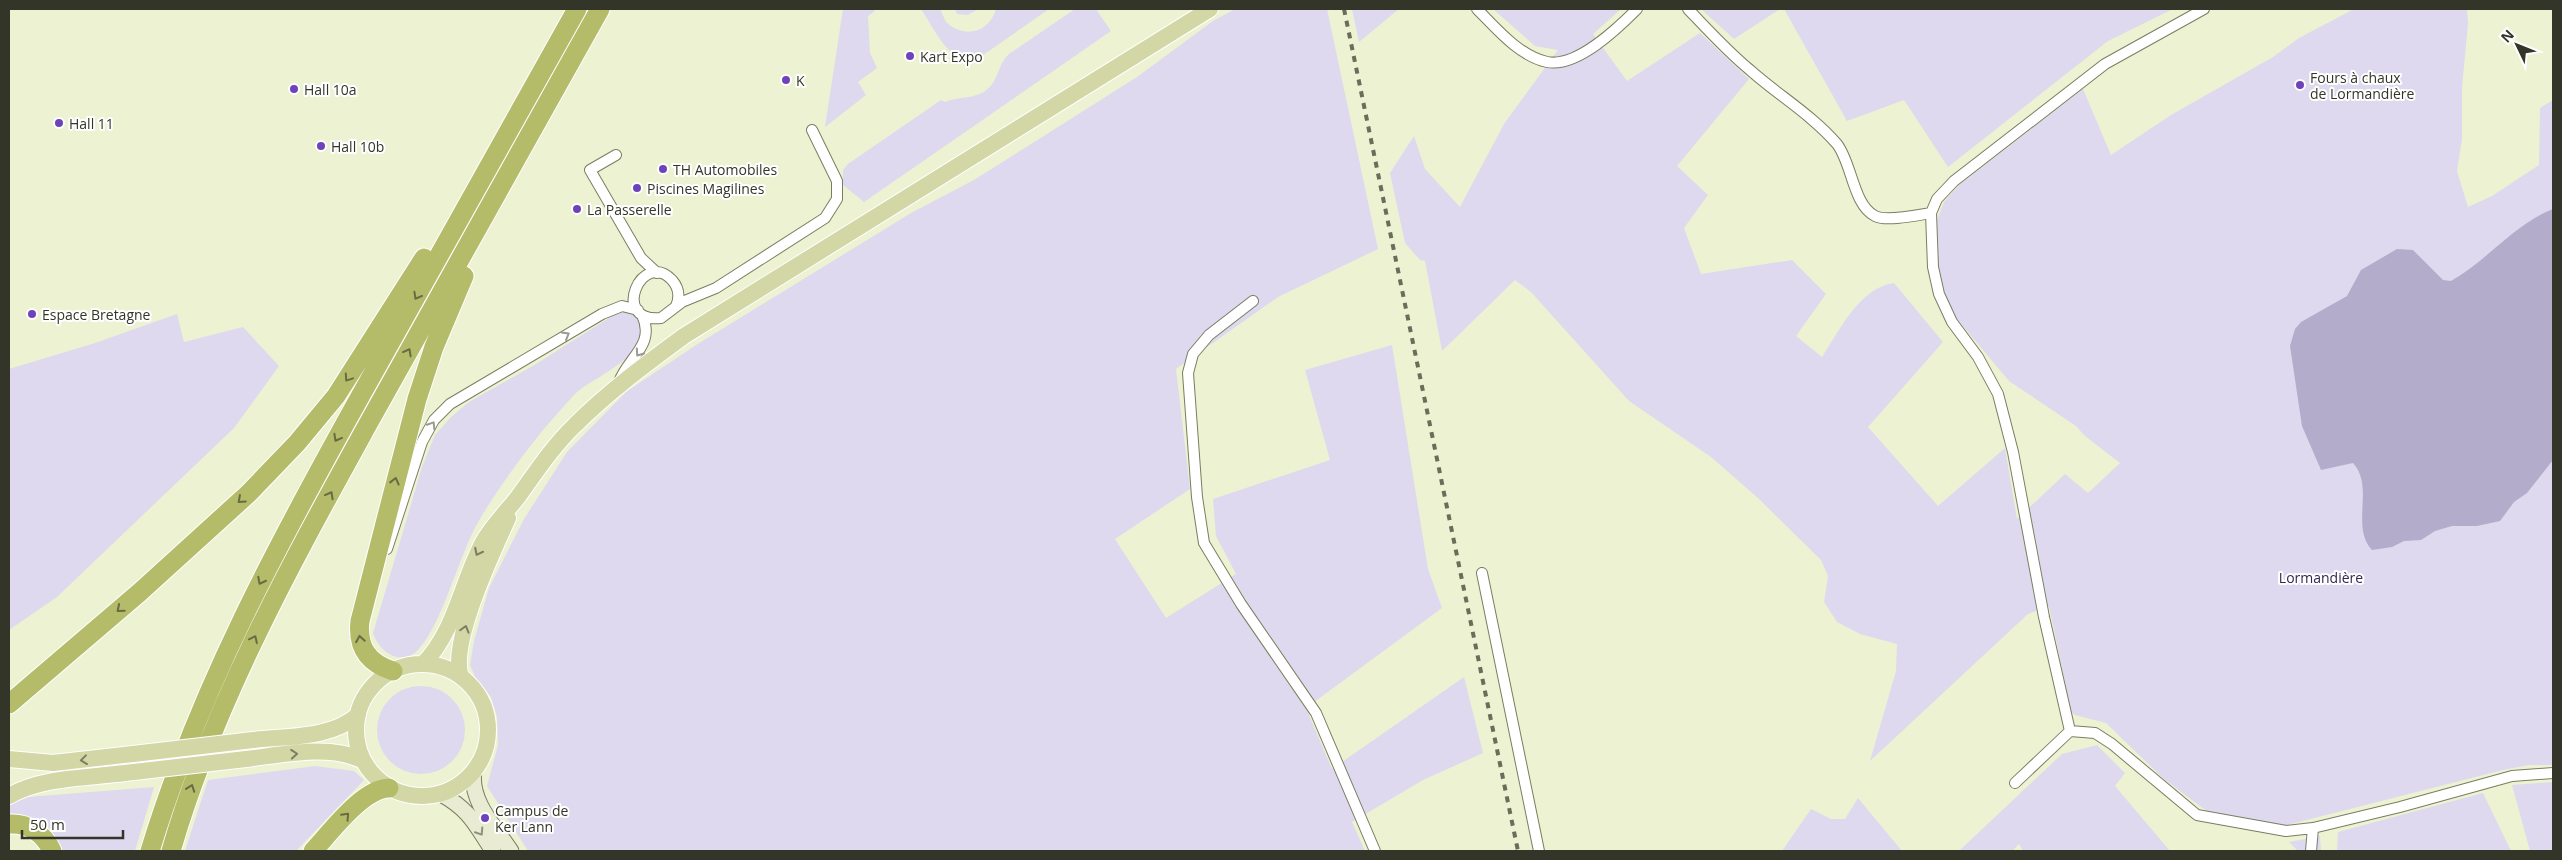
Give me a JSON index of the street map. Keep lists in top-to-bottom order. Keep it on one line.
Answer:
{"parks":["Lormandière"],"places":["Kart Expo","K","Fours à chaux de Lormandière","Hall 10a","Hall 11","Hall 10b","TH Automobiles","Piscines Magilines","La Passerelle","Espace Bretagne","Campus de Ker Lann"],"scale_bar":"50 m","north":"top left"}
